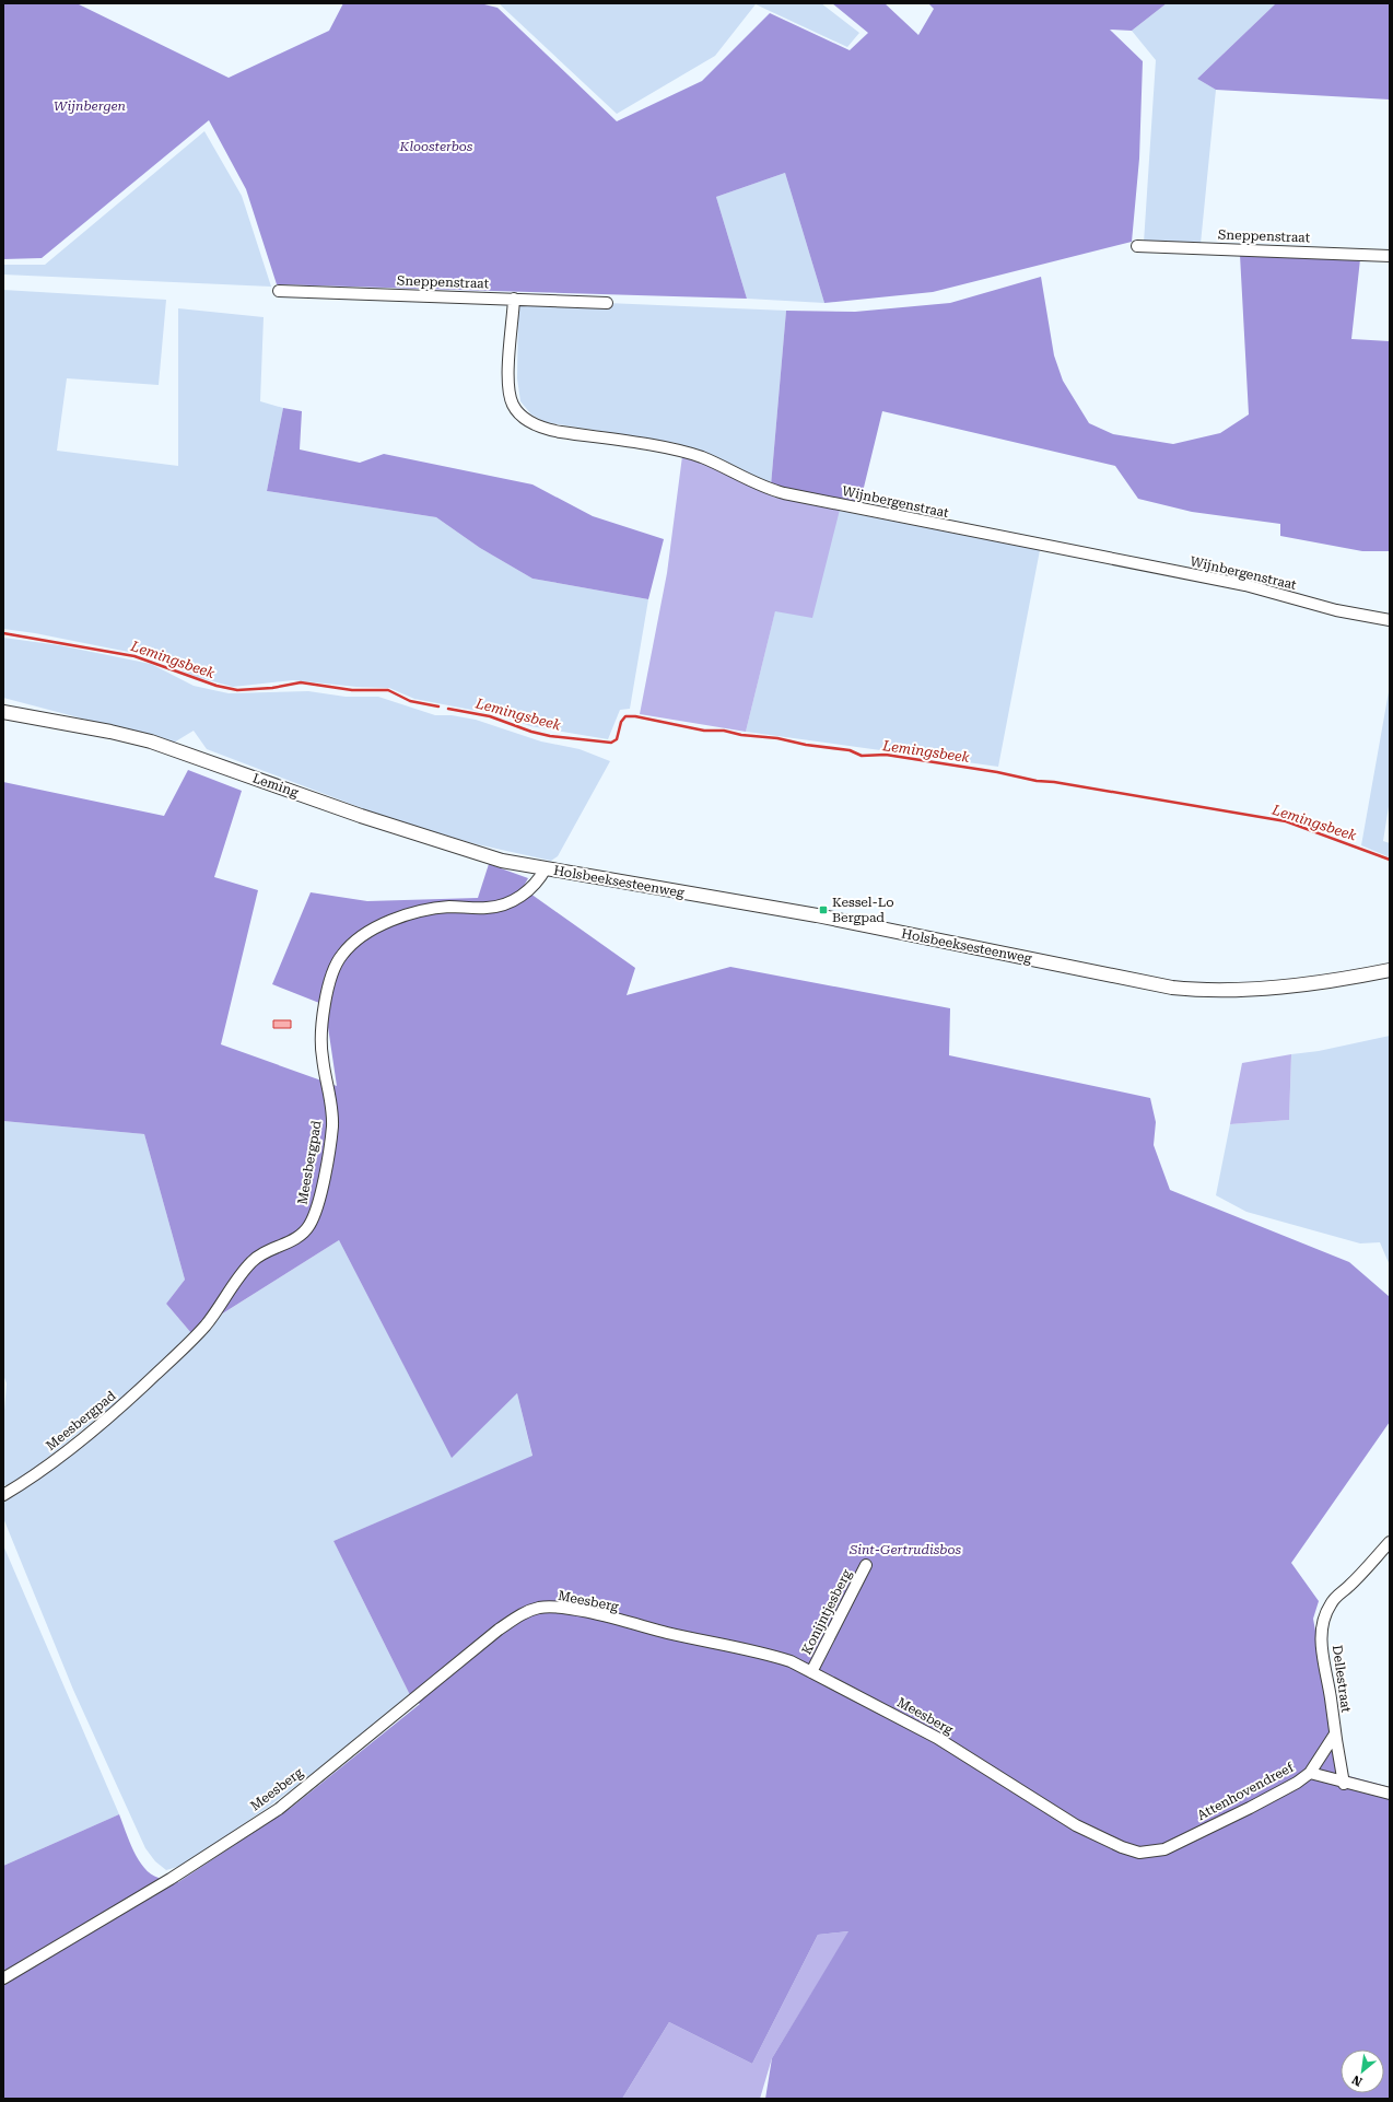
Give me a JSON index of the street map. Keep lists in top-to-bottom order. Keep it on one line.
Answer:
{"streets":{"street":["Sneppenstraat","Wijnbergenstraat","Leming","Holsbeeksesteenweg","Meesbergpad","Meesberg","Konijntjesberg","Dellestraat","Attenhovendreef"]},"crossings":[["Sneppenstraat","Wijnbergenstraat"],["Leming","Holsbeeksesteenweg"],["Leming","Meesbergpad"],["Holsbeeksesteenweg","Meesbergpad"],["Meesberg","Konijntjesberg"],["Meesberg","Attenhovendreef"],["Dellestraat","Attenhovendreef"]],"water":["Lemingsbeek"],"parks":["Wijnbergen","Kloosterbos","Sint-Gertrudisbos"],"places":{"transit":["Kessel-Lo Bergpad"]},"north":"bottom left"}
